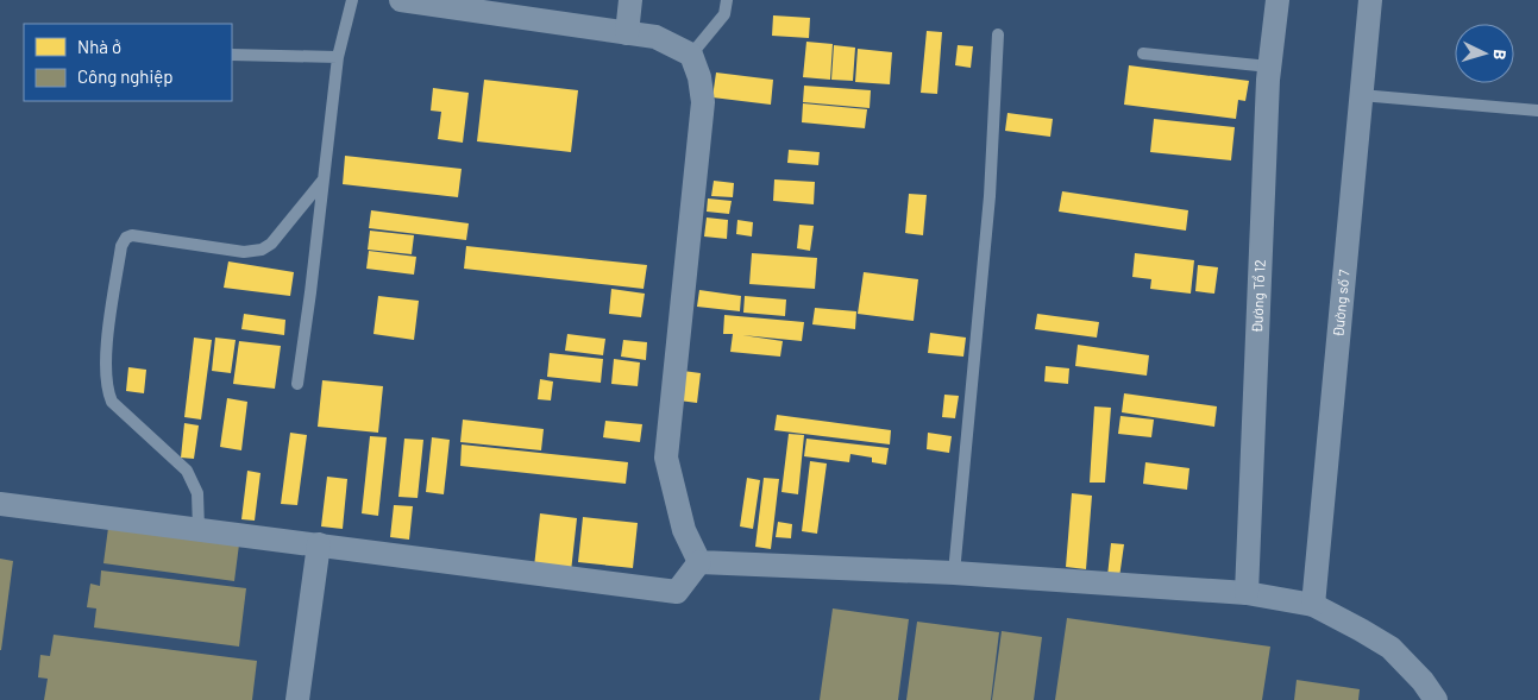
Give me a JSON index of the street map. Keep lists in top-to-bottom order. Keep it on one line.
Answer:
{"streets":{"street":["Đường Tổ 12","Đường số 7"]},"legend":["Nhà ở","Công nghiệp"],"north":"right"}
